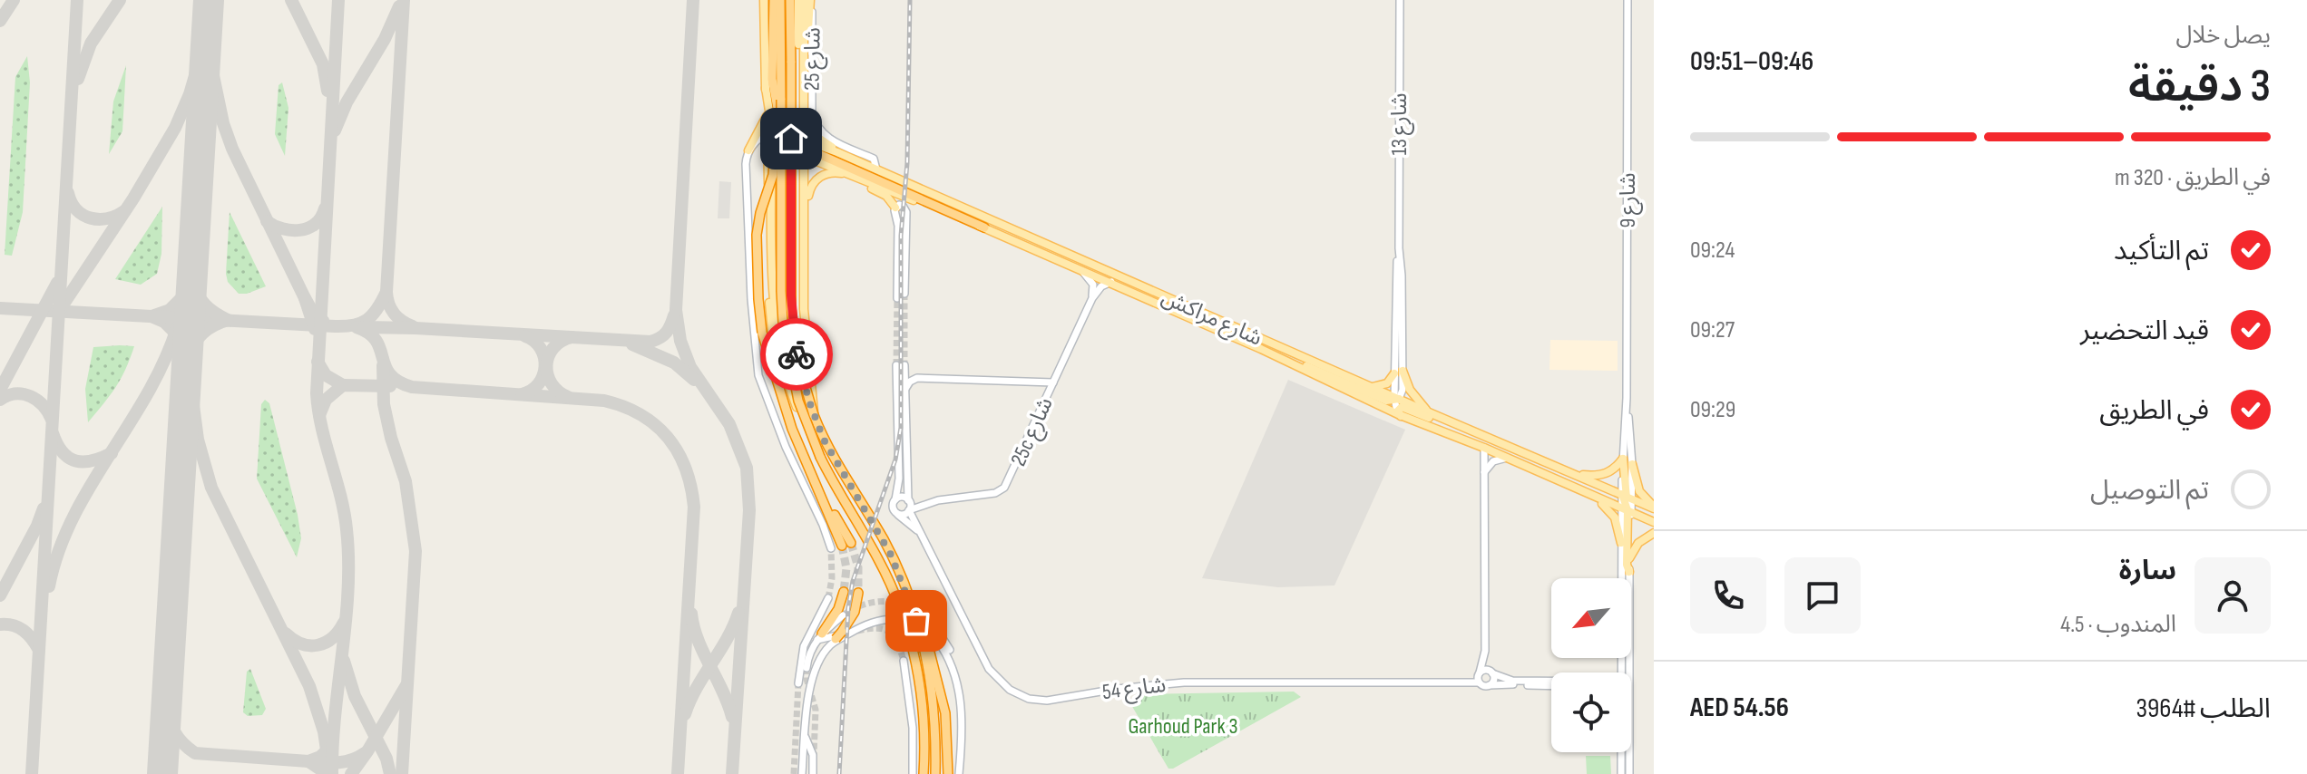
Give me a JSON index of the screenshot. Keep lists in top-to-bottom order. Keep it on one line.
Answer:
{"streets":{"main road":["شارع مراكش"],"street":["شارع 25","شارع 13","شارع 9","25c شارع","شارع 54"]},"crossings":[["شارع 25","شارع مراكش"],["شارع 13","شارع مراكش"],["شارع 9","شارع مراكش"],["شارع مراكش","25c شارع"],["25c شارع","شارع 54"]],"parks":["Garhoud Park 3"],"north":"bottom left","page":{"heading":["3 دقيقة","يصل خلال","09:46–09:51"],"panel":["سارة","المندوب · 4.5","الطلب #3964","AED 54.56"],"bar":"في الطريق · 320 m","list":[["تم التأكيد","09:24"],["قيد التحضير","09:27"],["في الطريق","09:29"],"تم التوصيل"]}}
